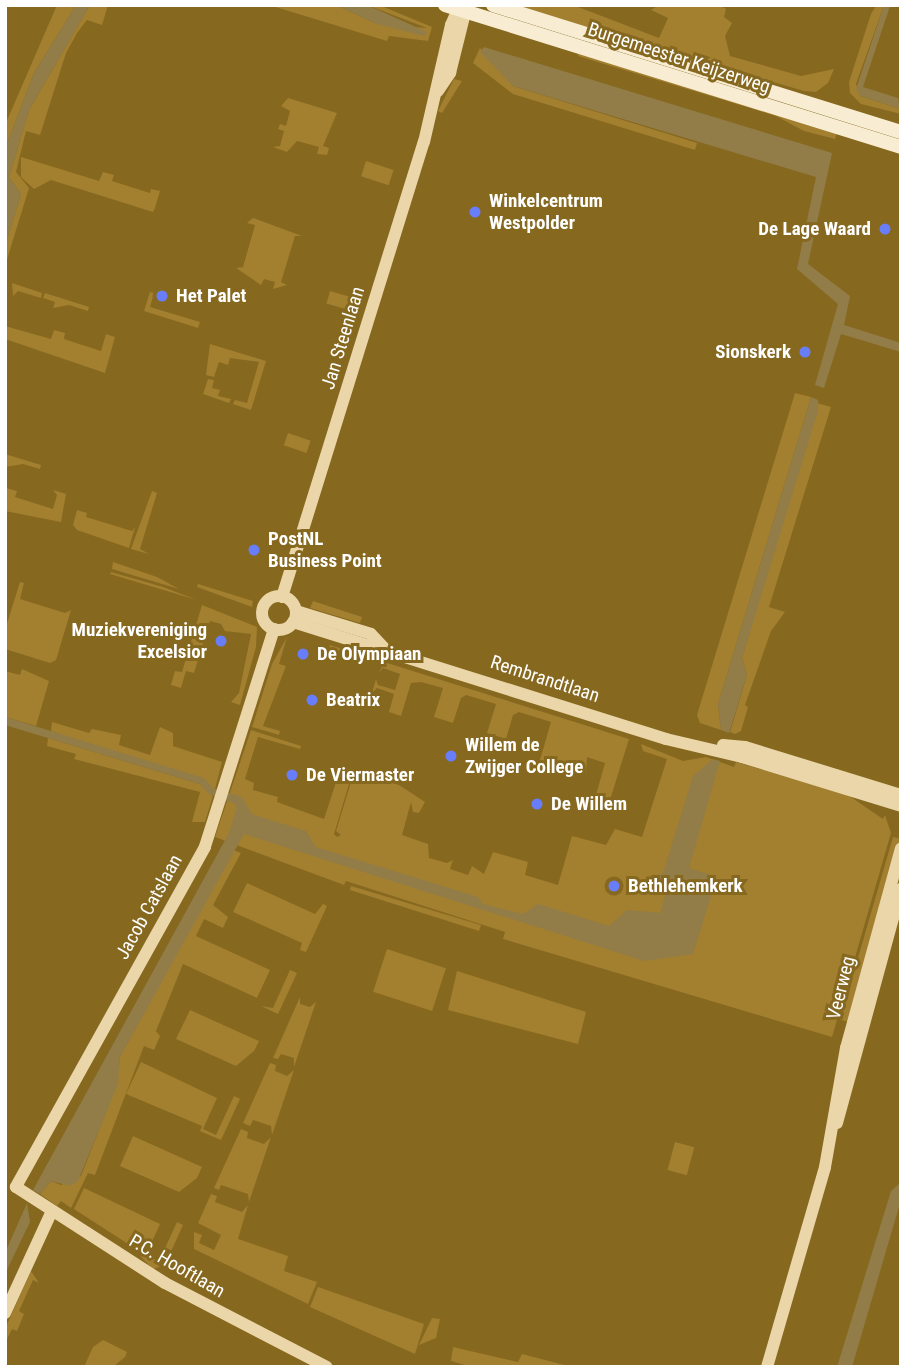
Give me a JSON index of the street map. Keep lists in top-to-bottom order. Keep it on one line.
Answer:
{"streets":{"main road":["Burgemeester Keijzerweg"],"street":["Jan Steenlaan","Rembrandtlaan","Jacob Catslaan","Veerweg","P.C. Hooftlaan"]},"crossings":[["Burgemeester Keijzerweg","Jan Steenlaan"],["Jan Steenlaan","Rembrandtlaan"],["Jan Steenlaan","Jacob Catslaan"],["Rembrandtlaan","Jacob Catslaan"],["Jacob Catslaan","P.C. Hooftlaan"]],"places":["Winkelcentrum Westpolder","De Lage Waard","Het Palet","Sionskerk","PostNL Business Point","Muziekvereniging Excelsior","De Olympiaan","Beatrix","Willem de Zwijger College","De Viermaster","De Willem","Bethlehemkerk"]}
